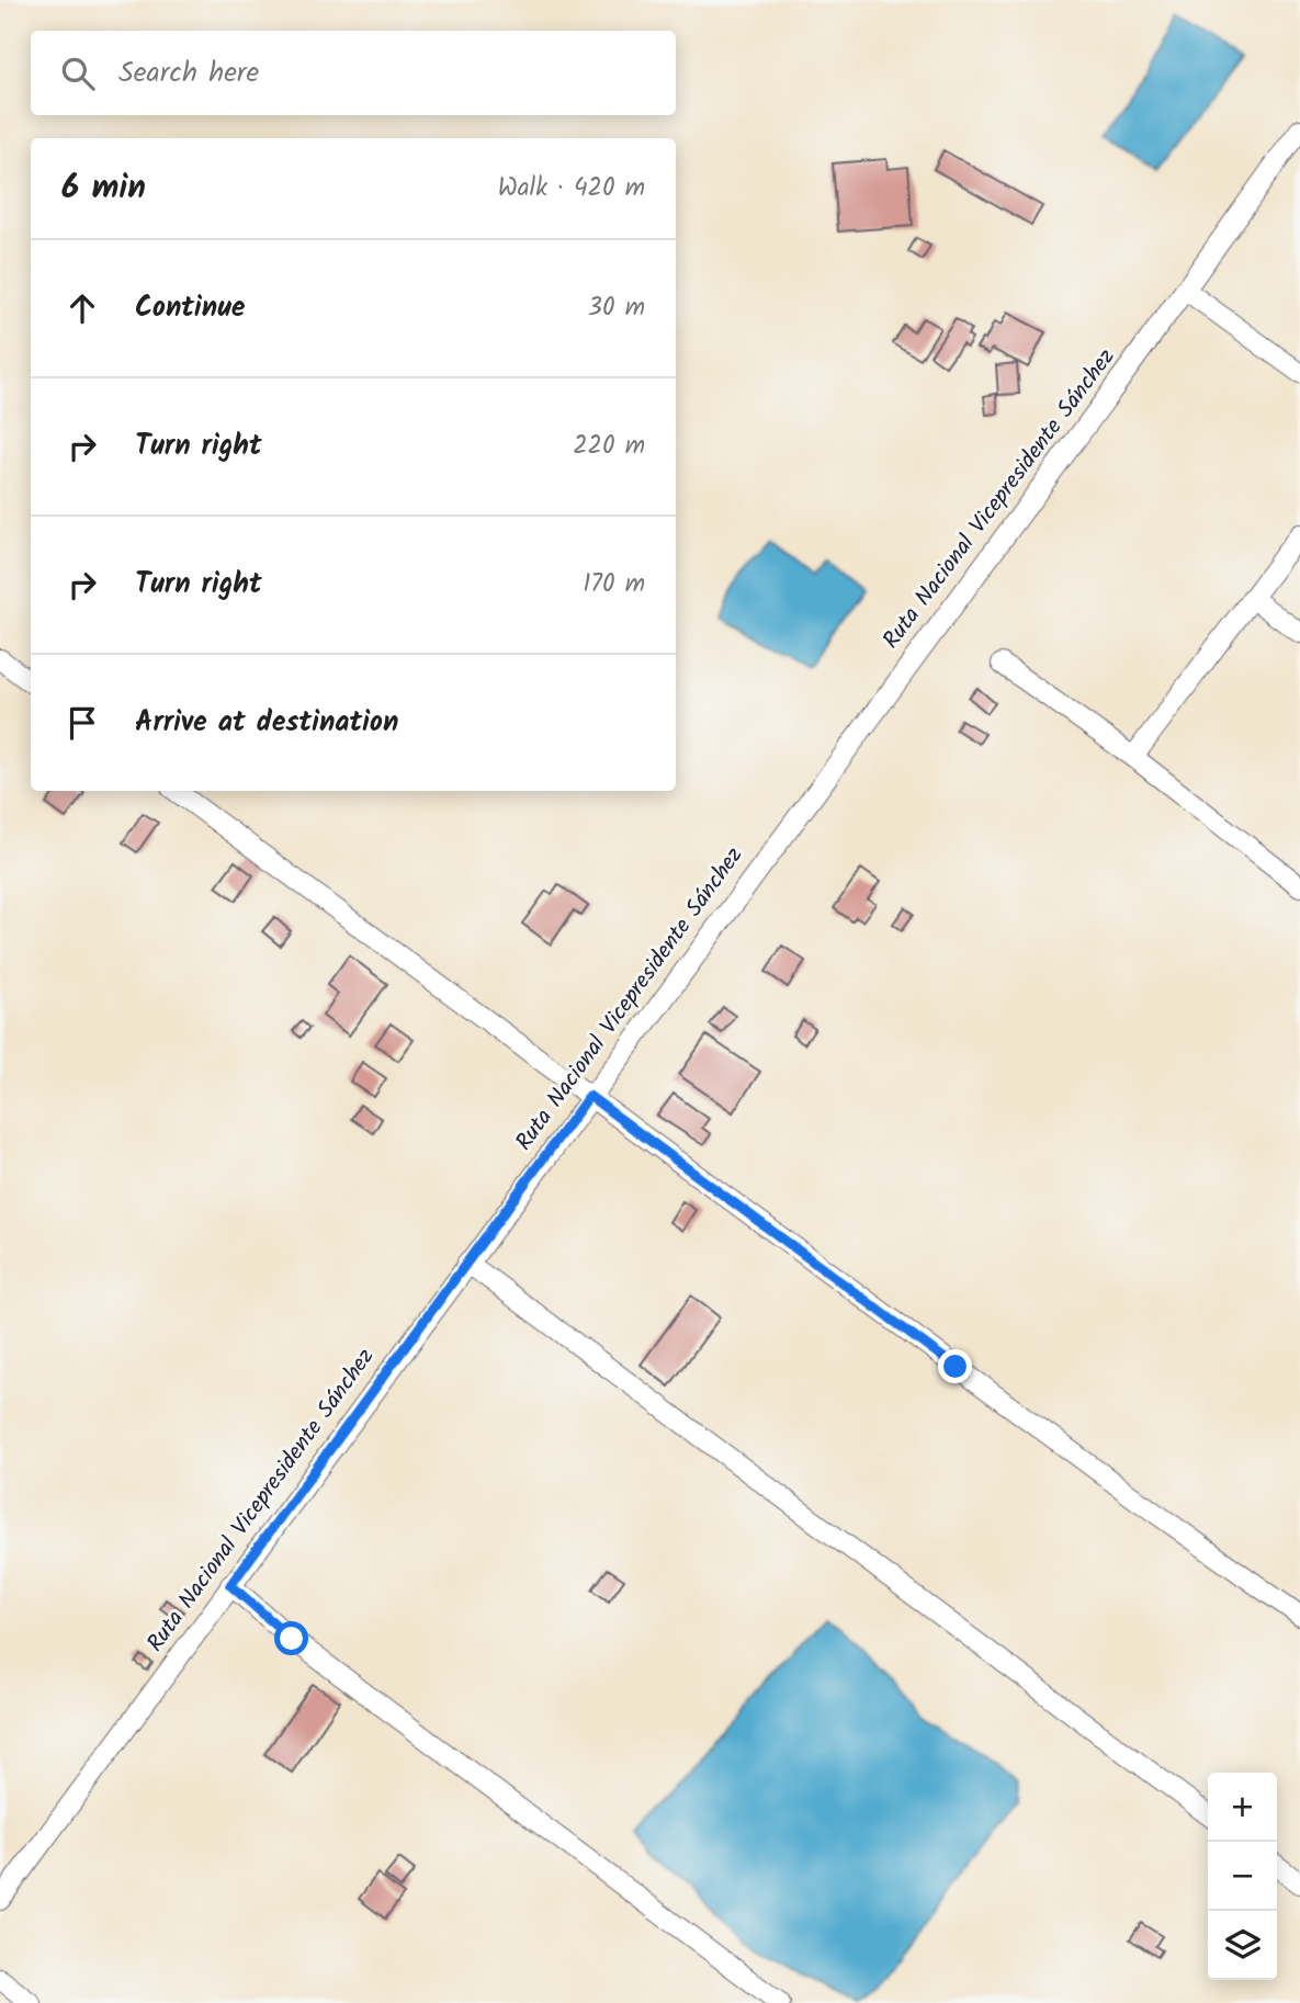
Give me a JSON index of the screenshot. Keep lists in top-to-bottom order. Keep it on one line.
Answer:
{"streets":{"street":["Ruta Nacional Vicepresidente Sánchez"]},"page":{"search":"Search here","heading":["6 min","Walk · 420 m"],"list":[["Continue","30 m"],["Turn right","220 m"],["Turn right","170 m"],"Arrive at destination"],"map_buttons":["+","−"]}}
